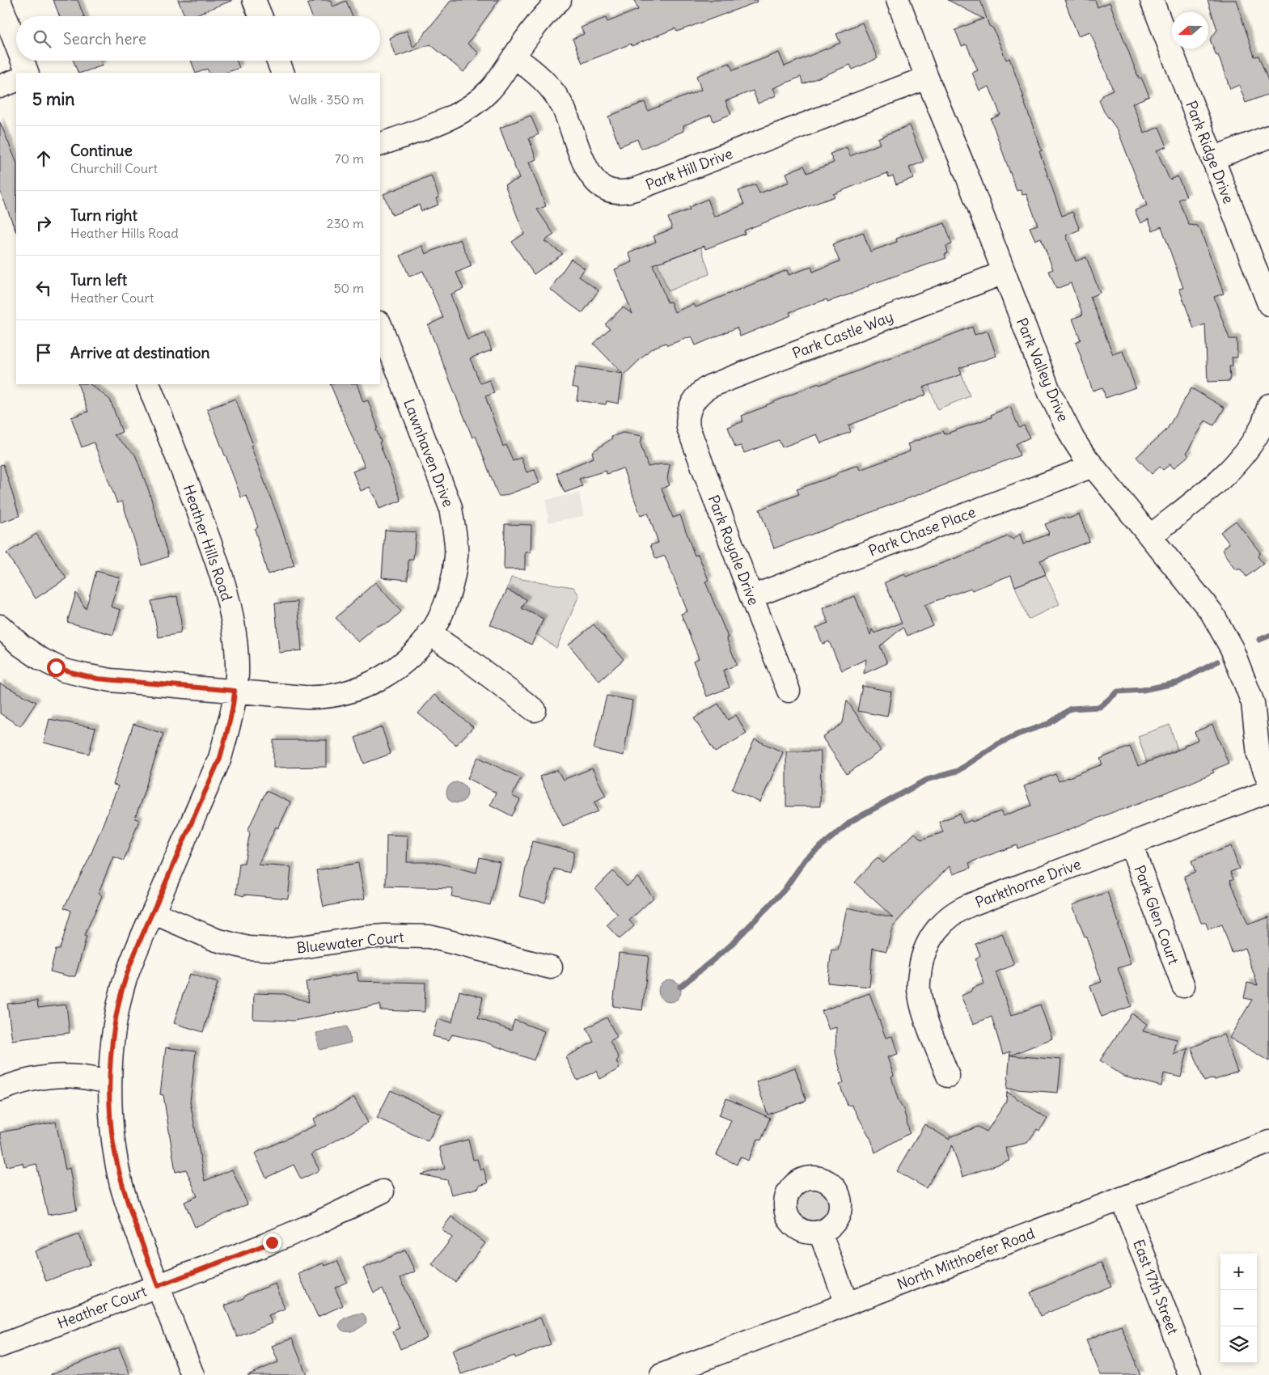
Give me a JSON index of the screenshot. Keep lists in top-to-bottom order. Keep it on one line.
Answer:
{"streets":{"street":["Park Ridge Drive","Park Hill Drive","Park Castle Way","Park Valley Drive","Lawnhaven Drive","Park Chase Place","Heather Hills Road","Park Royale Drive","Parkthorne Drive","Park Glen Court","Bluewater Court","North Mitthoefer Road","East 17th Street","Heather Court"]},"crossings":[["Park Hill Drive","Park Valley Drive"],["Park Castle Way","Park Valley Drive"],["Park Castle Way","Park Royale Drive"],["Park Valley Drive","Park Chase Place"],["Lawnhaven Drive","Heather Hills Road"],["Park Chase Place","Park Royale Drive"],["Heather Hills Road","Bluewater Court"],["Heather Hills Road","Heather Court"],["Parkthorne Drive","Park Glen Court"],["North Mitthoefer Road","East 17th Street"]],"north":"left","page":{"search":"Search here","heading":["5 min","Walk · 350 m"],"list":[["Continue","Churchill Court","70 m"],["Turn right","Heather Hills Road","230 m"],["Turn left","Heather Court","50 m"],"Arrive at destination"],"map_buttons":["+","−"]}}
